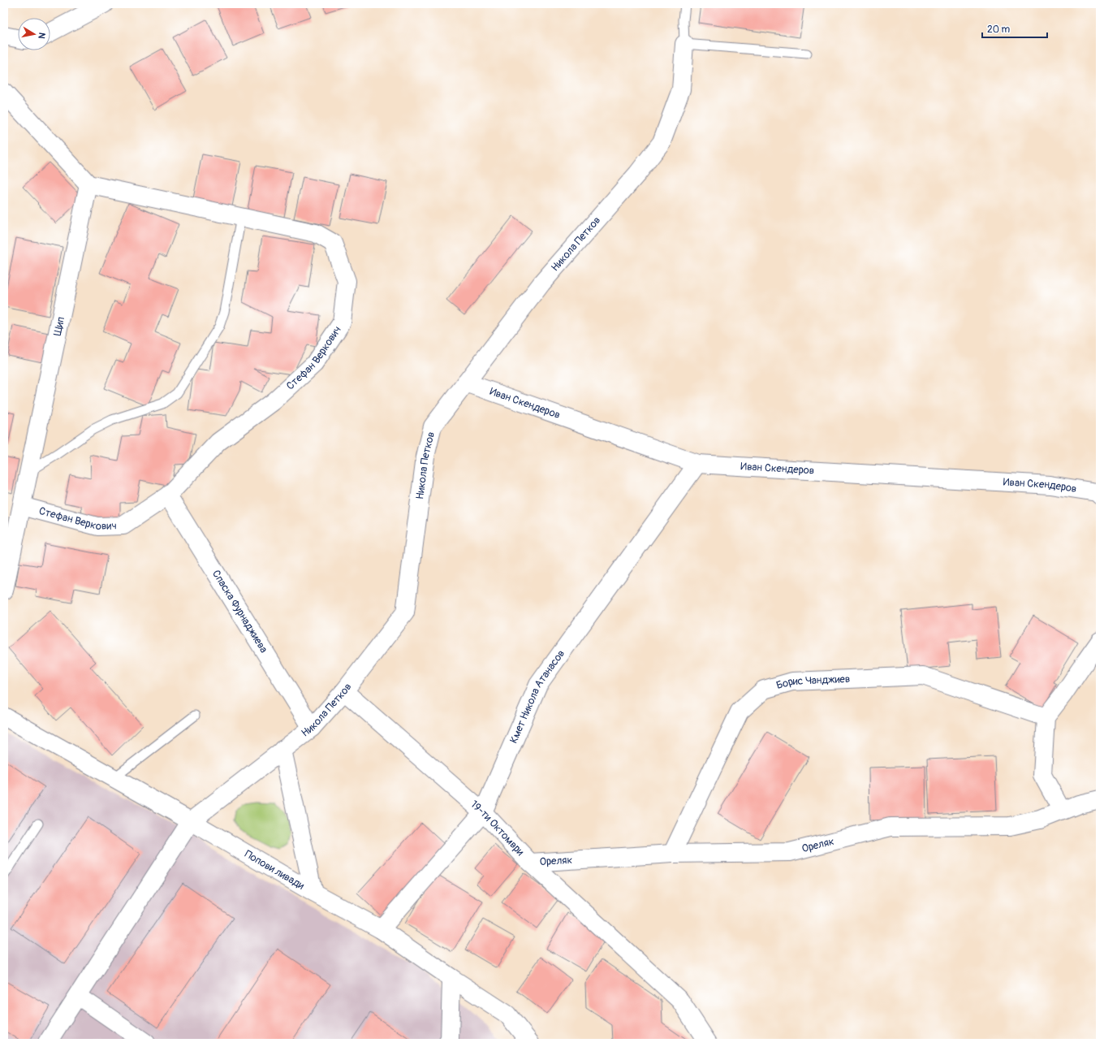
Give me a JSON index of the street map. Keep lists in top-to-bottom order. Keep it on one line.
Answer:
{"streets":{"street":["Никола Петков","Щип","Стефан Веркович","Иван Скендеров","Спаска Фурнаджиева","Борис Чанджиев","Кмет Никола Атанасов","19-ти Октомври","Ореляк","Попови ливади"]},"crossings":[["Никола Петков","Иван Скендеров"],["Никола Петков","Спаска Фурнаджиева"],["Никола Петков","19-ти Октомври"],["Никола Петков","Попови ливади"],["Щип","Стефан Веркович"],["Стефан Веркович","Спаска Фурнаджиева"],["Иван Скендеров","Кмет Никола Атанасов"],["Борис Чанджиев","Ореляк"],["Кмет Никола Атанасов","19-ти Октомври"],["Кмет Никола Атанасов","Попови ливади"],["19-ти Октомври","Ореляк"]],"scale_bar":"20 m","north":"right"}
